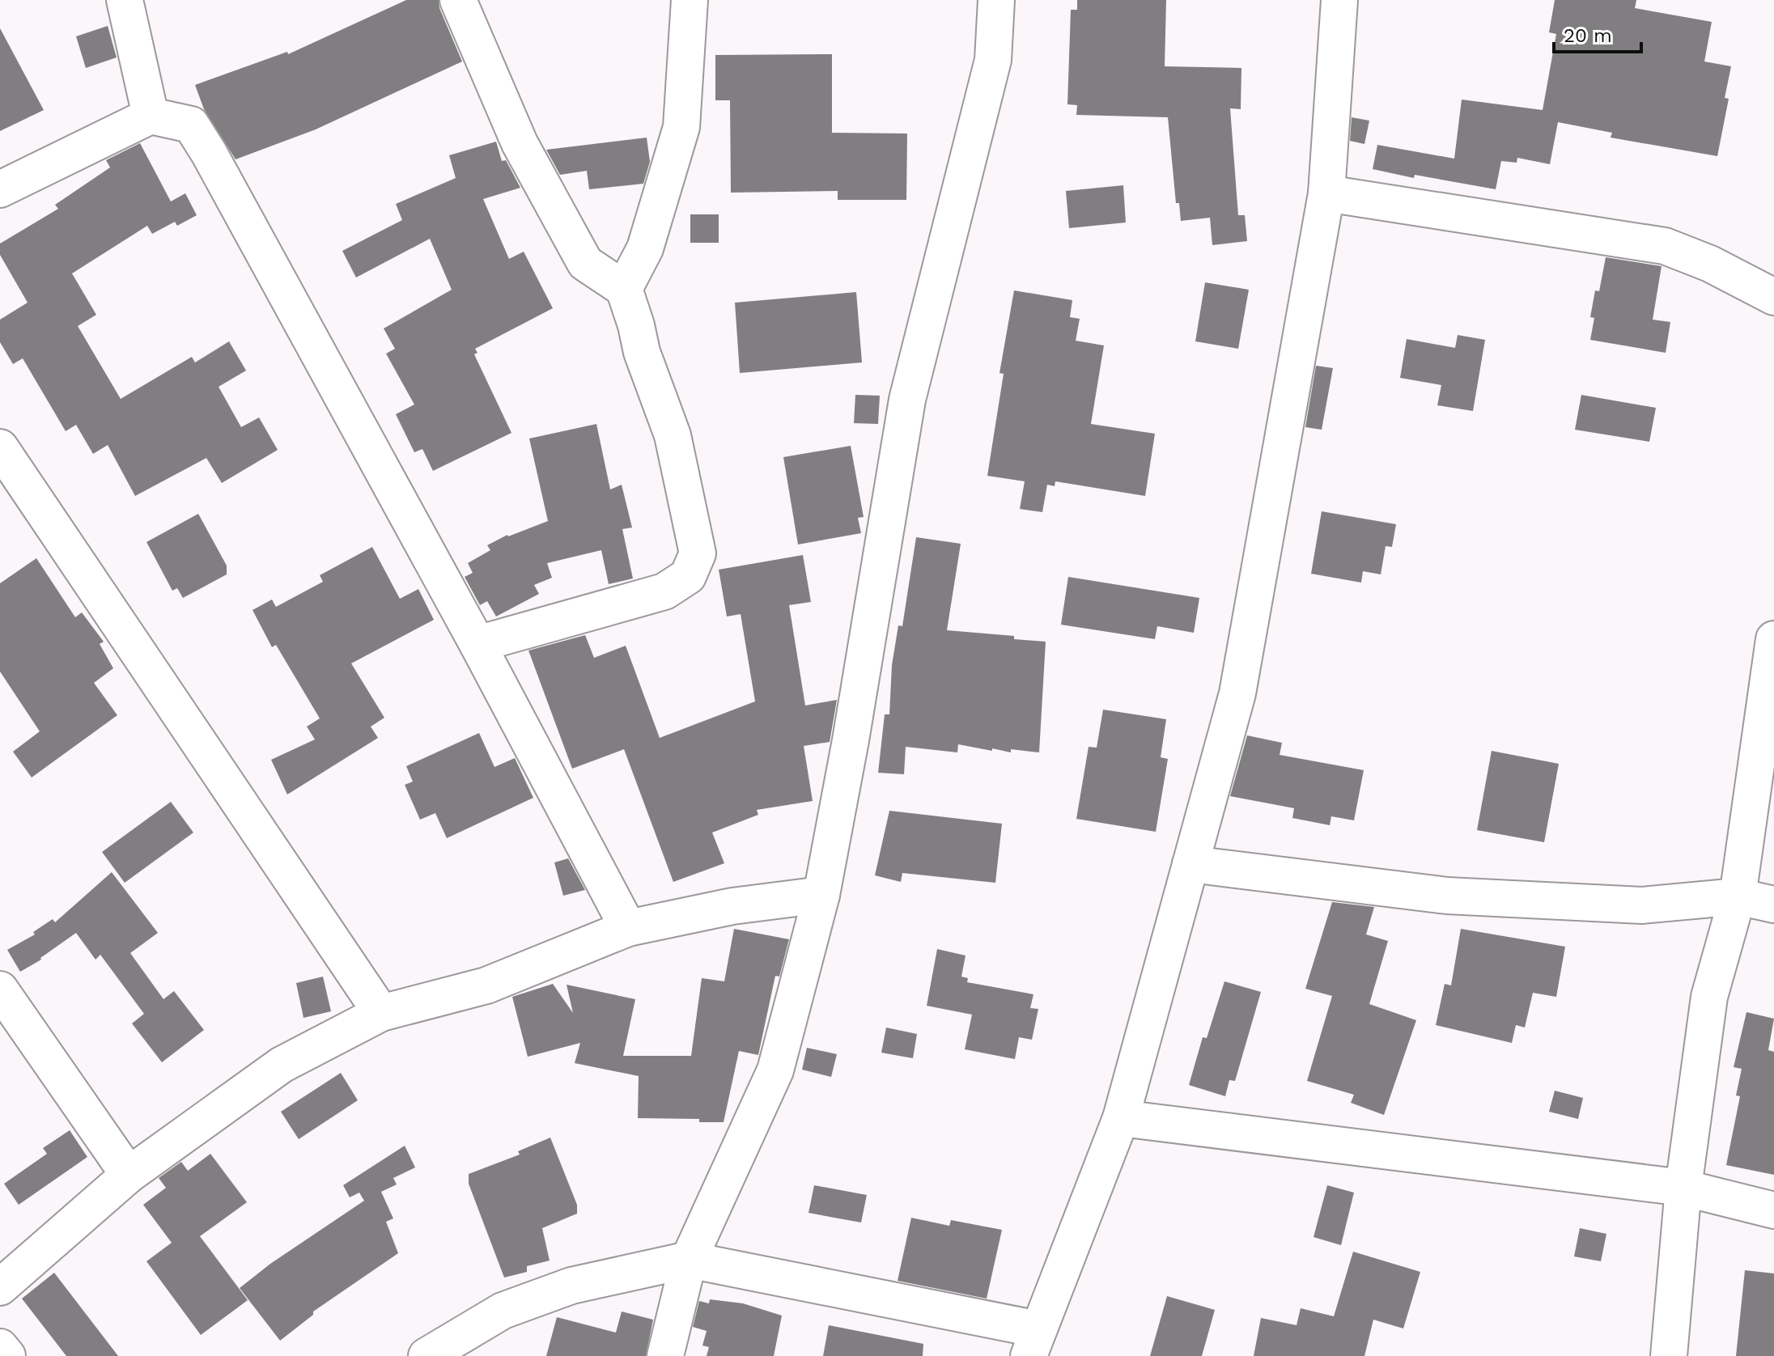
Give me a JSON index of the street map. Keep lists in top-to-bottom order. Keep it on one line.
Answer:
{"scale_bar":"20 m"}
